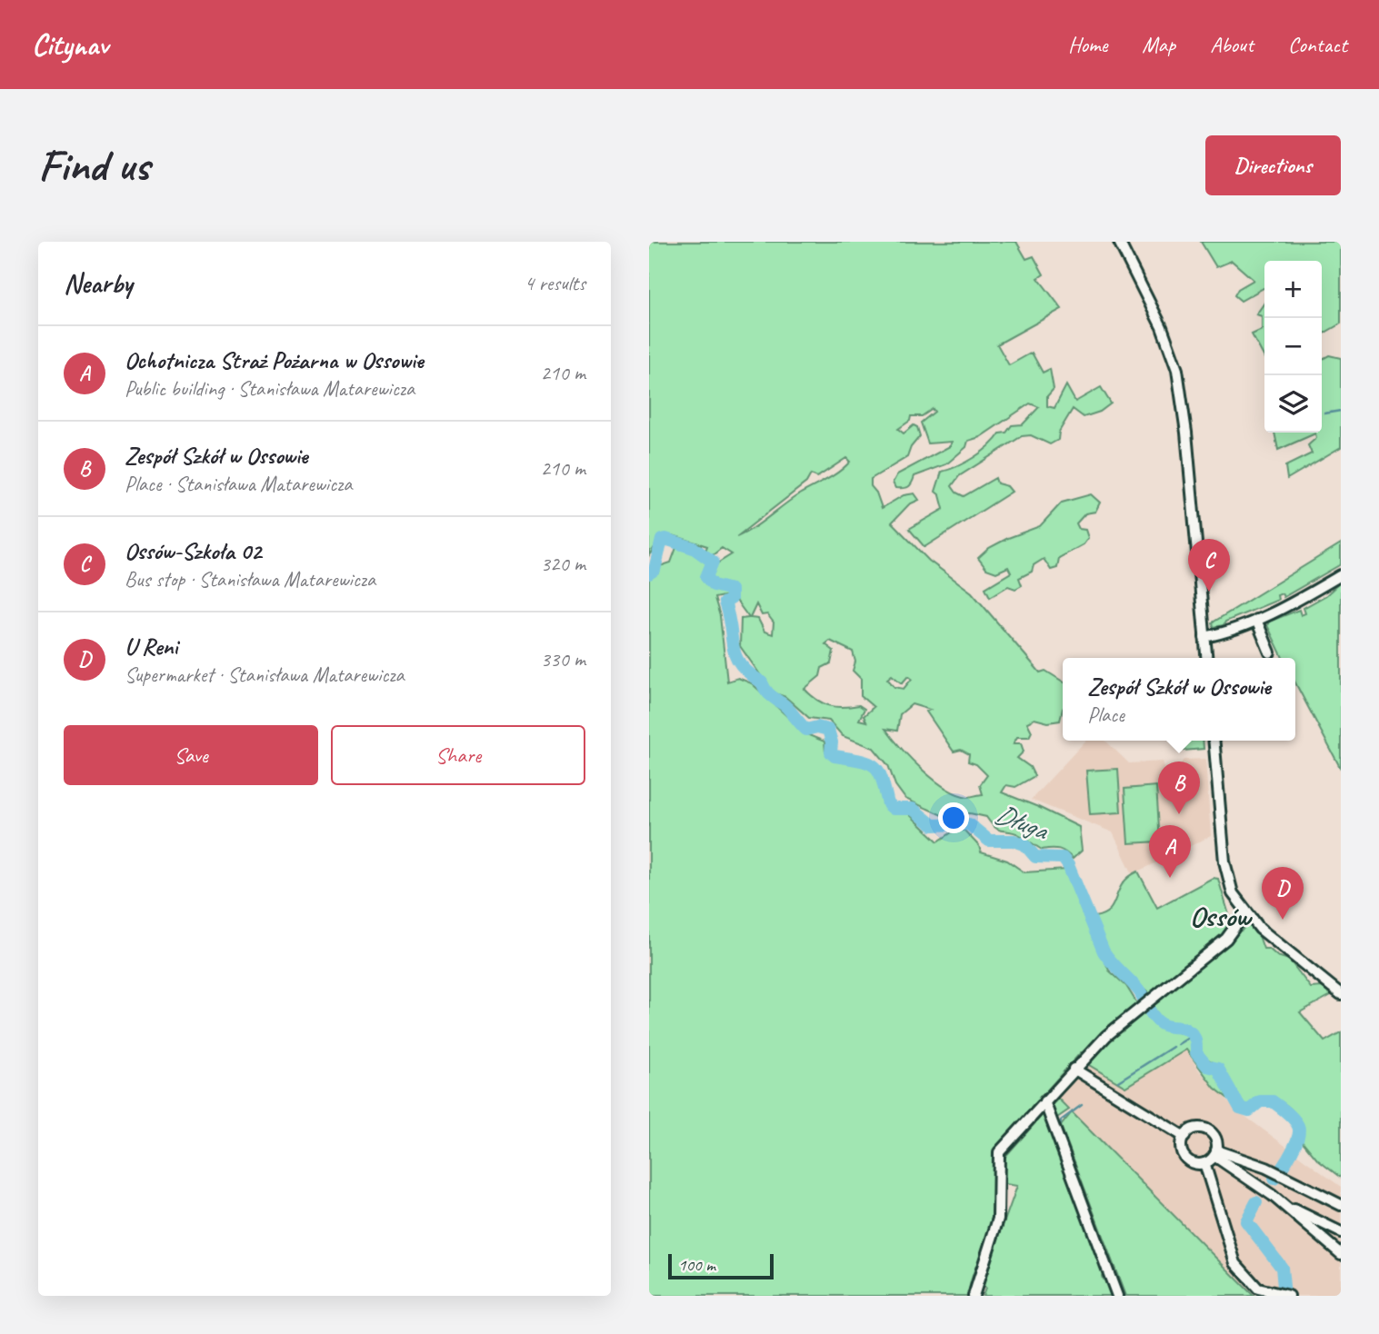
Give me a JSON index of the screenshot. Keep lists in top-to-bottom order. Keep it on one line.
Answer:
{"districts":["Ossów"],"water":["Długa"],"scale_bar":"100 m","page":{"header":"Citynav","nav":["Home","Map","About","Contact"],"buttons":["Directions",["Save","Share"]],"title":"Find us","heading":["Nearby","4 results"],"map_buttons":["+","−"],"list":[{"mark":"A","name":"Ochotnicza Straż Pożarna w Ossowie","note":"Public building · Stanisława Matarewicza","value":"210 m"},{"mark":"B","name":"Zespół Szkół w Ossowie","note":"Place · Stanisława Matarewicza","value":"210 m"},{"mark":"C","name":"Ossów-Szkoła 02","note":"Bus stop · Stanisława Matarewicza","value":"320 m"},{"mark":"D","name":"U Reni","note":"Supermarket · Stanisława Matarewicza","value":"330 m"}],"pins":["C","B","A","D"],"popup":["Zespół Szkół w Ossowie","Place"],"scale":"100 m"}}
